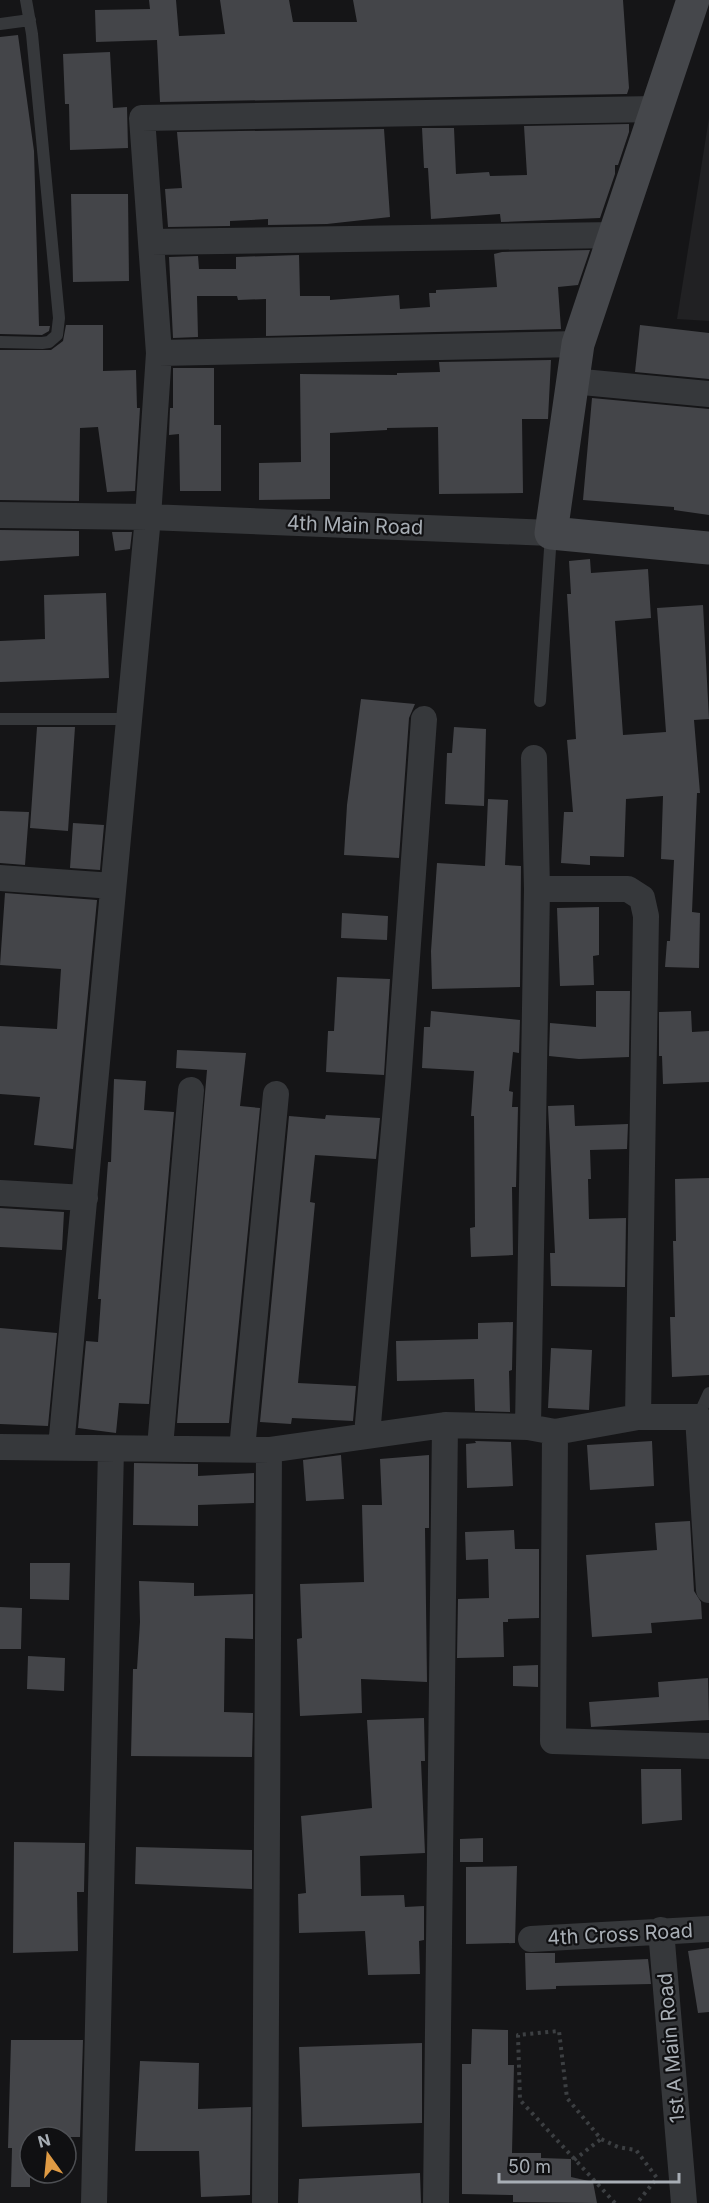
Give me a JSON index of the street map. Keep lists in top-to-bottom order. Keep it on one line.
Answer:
{"streets":{"street":["4th Main Road","4th Cross Road","1st A Main Road"]},"crossings":[["4th Cross Road","1st A Main Road"]],"scale_bar":"50 m","north":"top"}
